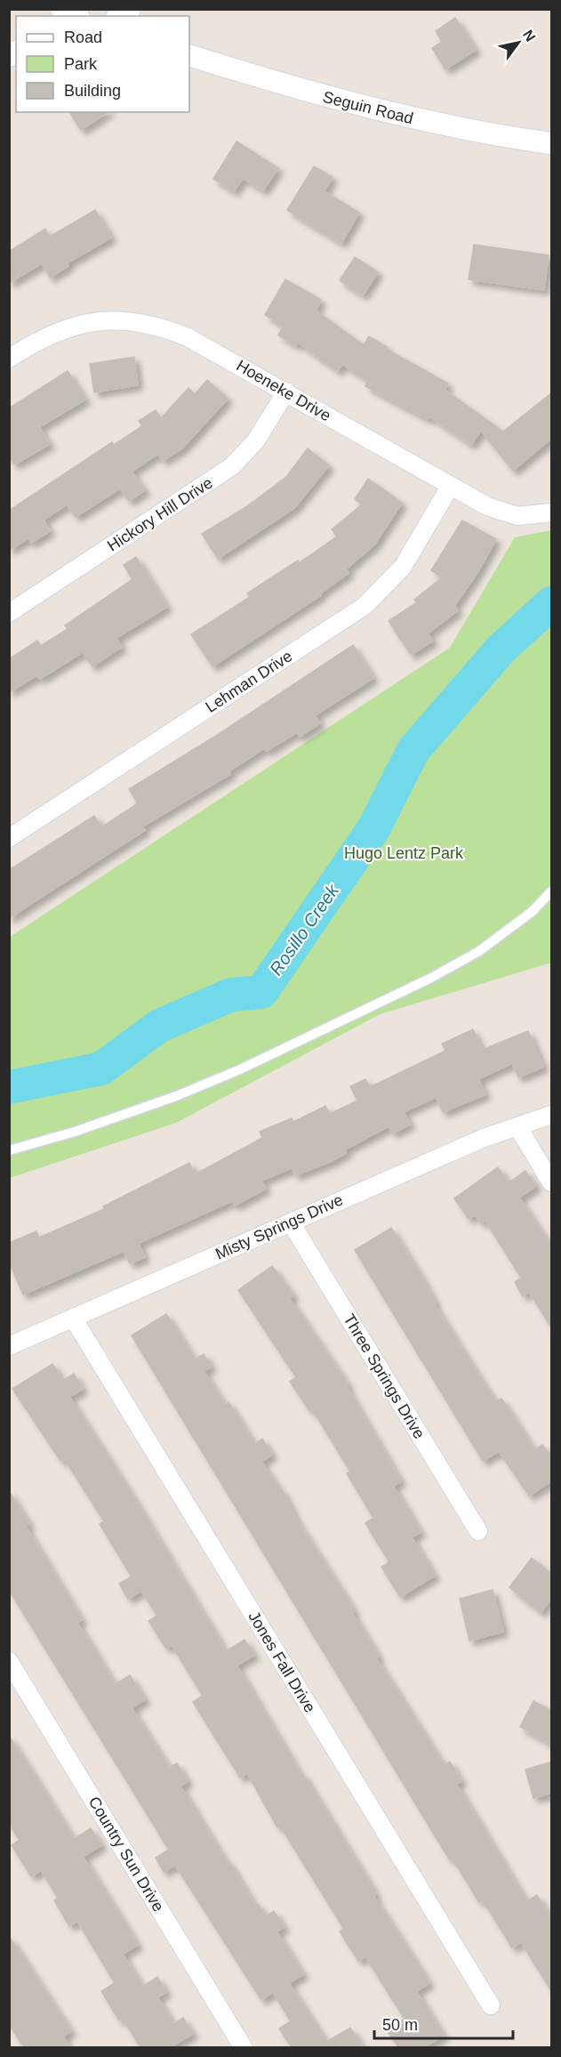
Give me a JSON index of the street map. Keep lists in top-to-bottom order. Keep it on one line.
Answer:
{"streets":{"street":["Seguin Road","Hoeneke Drive","Hickory Hill Drive","Lehman Drive","Misty Springs Drive","Three Springs Drive","Jones Fall Drive","Country Sun Drive"]},"crossings":[["Hoeneke Drive","Hickory Hill Drive"],["Hoeneke Drive","Lehman Drive"],["Misty Springs Drive","Three Springs Drive"],["Misty Springs Drive","Jones Fall Drive"]],"water":["Rosillo Creek"],"parks":["Hugo Lentz Park"],"legend":["Road","Park","Building"],"scale_bar":"50 m","north":"top right"}
